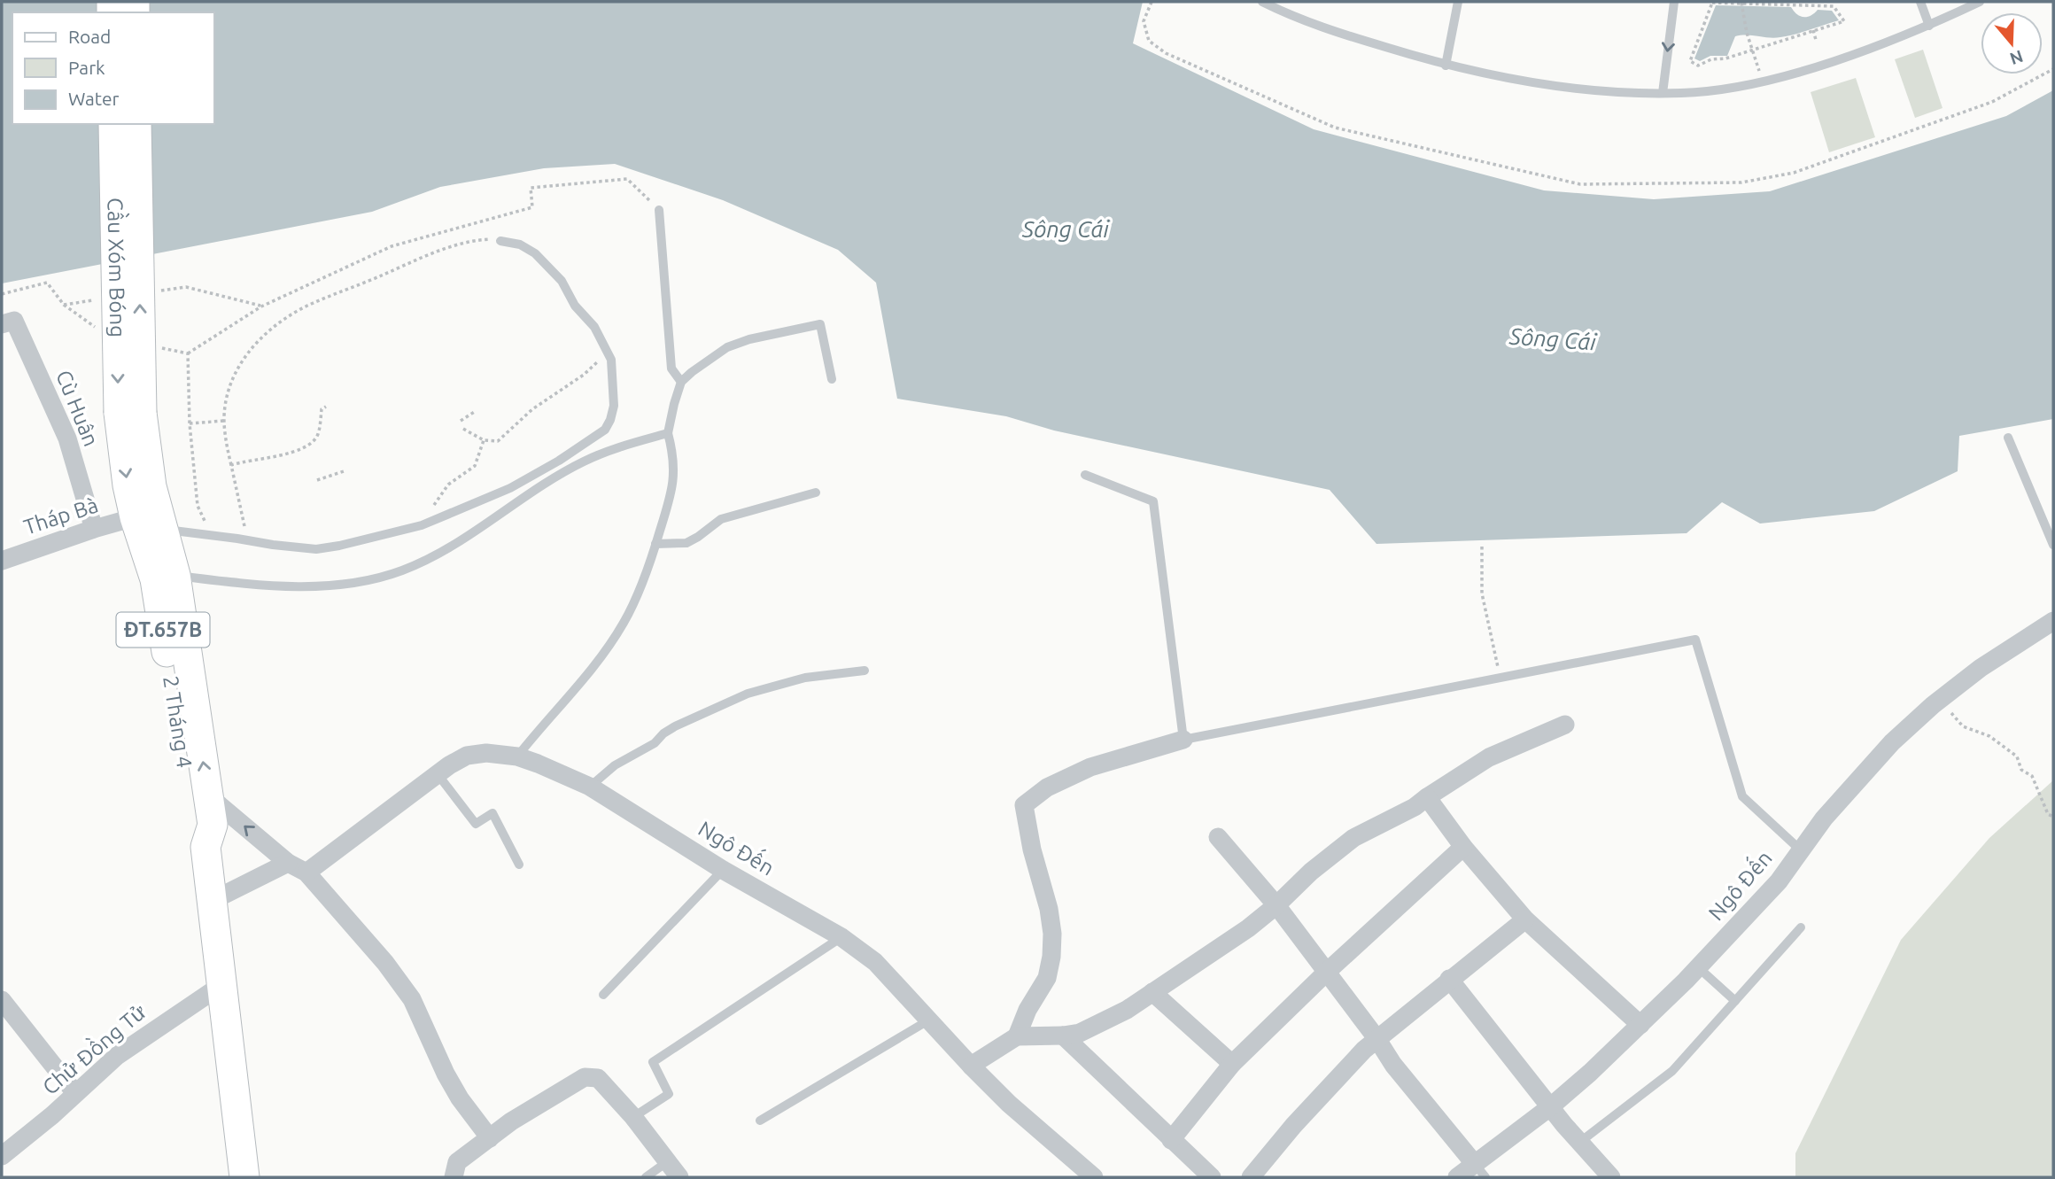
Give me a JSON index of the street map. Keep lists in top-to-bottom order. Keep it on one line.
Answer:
{"streets":{"main road":["Cầu Xóm Bóng","ĐT.657B","2 Tháng 4"],"street":["Cù Huân","Tháp Bà","Ngô Đến","Chử Đồng Tử"]},"crossings":[["Cầu Xóm Bóng","2 Tháng 4"],["Cù Huân","Tháp Bà"],["Tháp Bà","2 Tháng 4"],["2 Tháng 4","Chử Đồng Tử"]],"water":["Sông Cái"],"legend":["Road","Park","Water"],"north":"bottom"}
